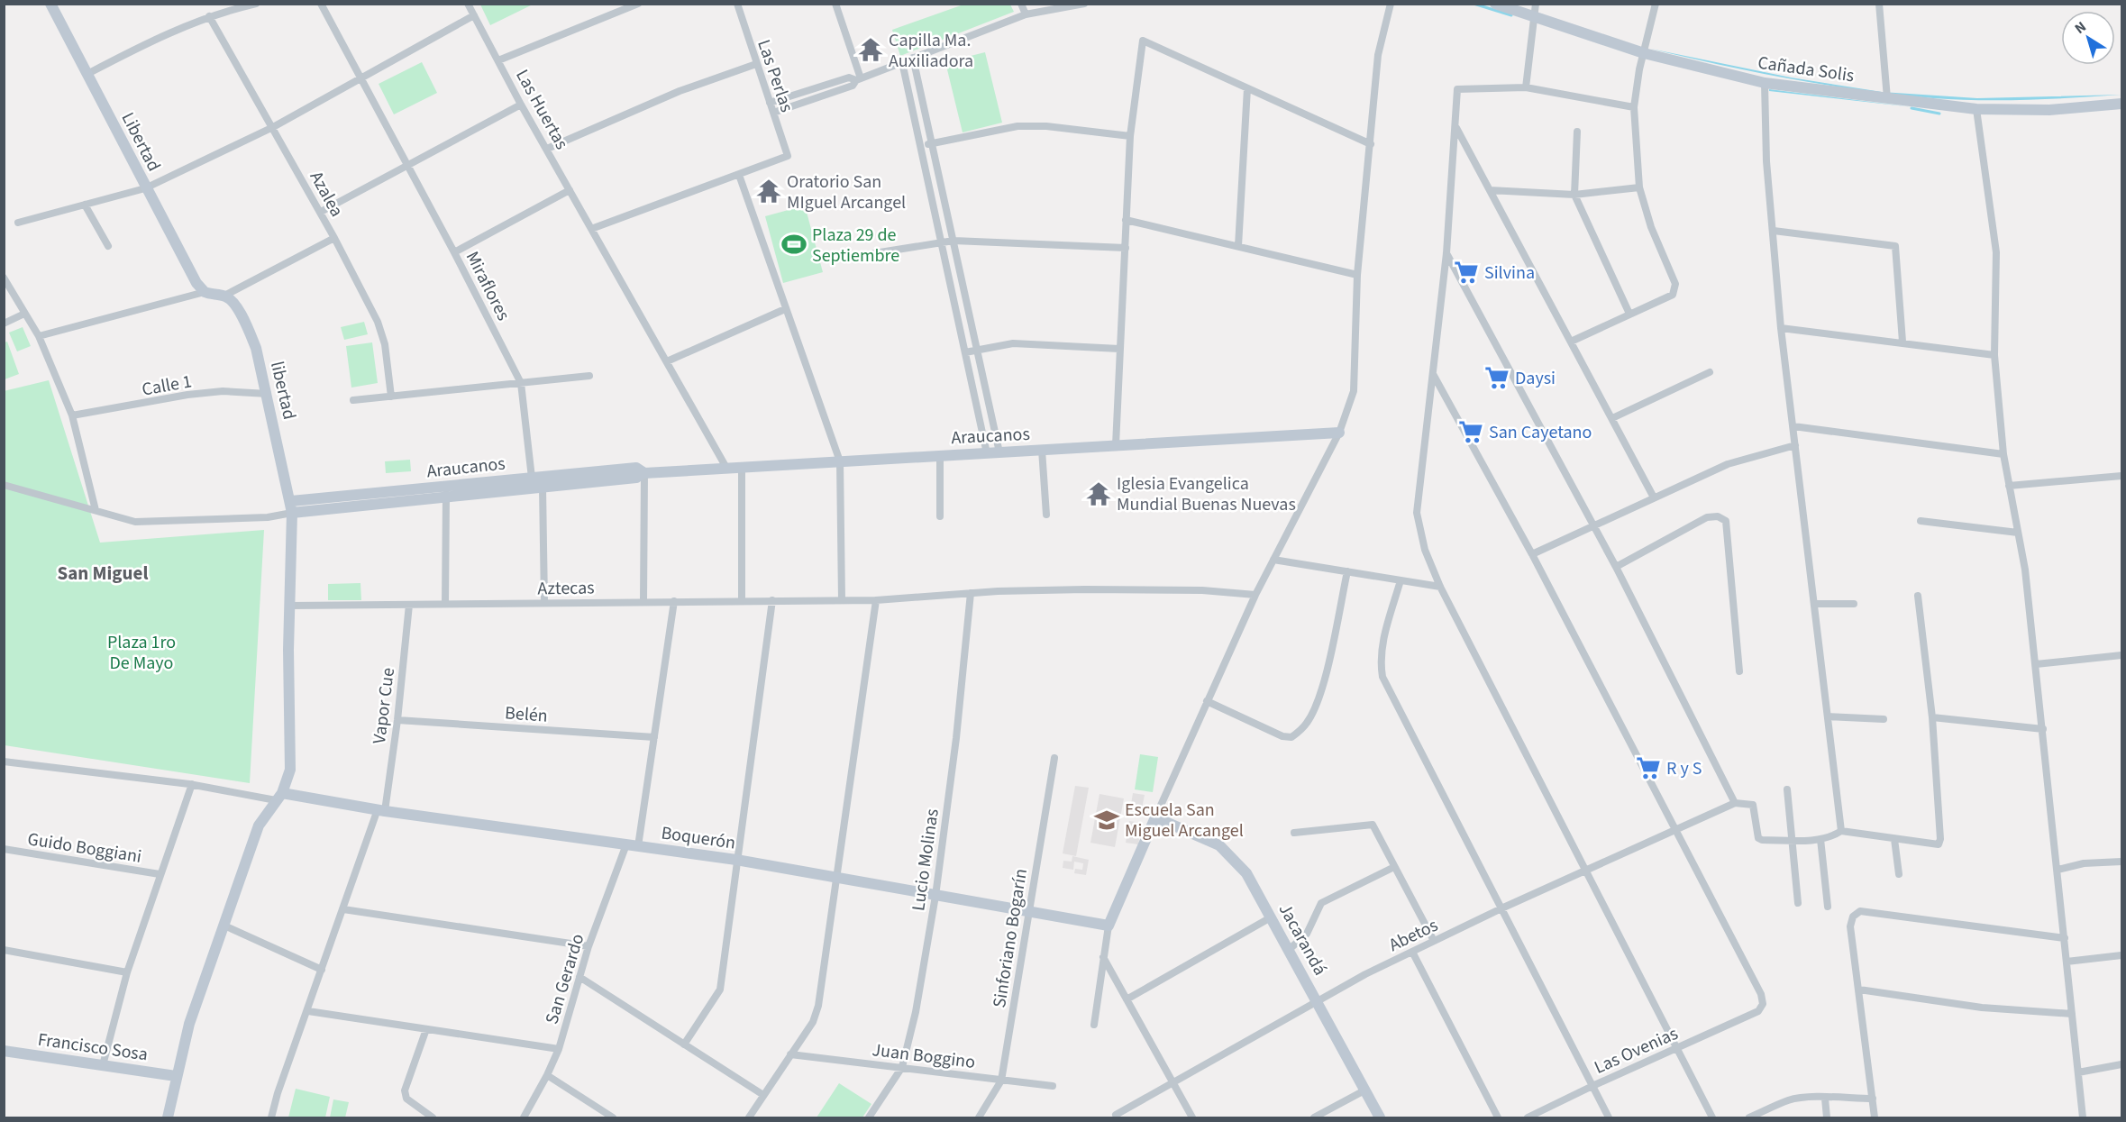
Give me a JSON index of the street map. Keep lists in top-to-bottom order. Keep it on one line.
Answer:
{"streets":{"street":["Cañada Solis","Las Perlas","Las Huertas","Libertad","Azalea","Miraflores","Calle 1","libertad","Araucanos","Aztecas","Vapor Cue","Belén","Boquerón","Guido Boggiani","Lucio Molinas","Abetos","Sinforiano Bogarín","Jacarandá","San Gerardo","Francisco Sosa","Las Ovenias","Juan Boggino"]},"crossings":[["Las Huertas","Araucanos"],["Miraflores","Araucanos"],["Calle 1","libertad"],["libertad","Araucanos"],["libertad","Aztecas"],["libertad","Boquerón"],["libertad","Francisco Sosa"],["Aztecas","Vapor Cue"],["Aztecas","Lucio Molinas"],["Aztecas","San Gerardo"],["Vapor Cue","Belén"],["Vapor Cue","Boquerón"],["Belén","San Gerardo"],["Boquerón","Lucio Molinas"],["Boquerón","Sinforiano Bogarín"],["Boquerón","San Gerardo"],["Lucio Molinas","Juan Boggino"],["Abetos","Jacarandá"],["Abetos","Las Ovenias"],["Sinforiano Bogarín","Juan Boggino"]],"districts":["San Miguel"],"parks":["Plaza 1ro De Mayo"],"places":{"temple":["Capilla Ma. Auxiliadora","Oratorio San MIguel Arcangel","Iglesia Evangelica Mundial Buenas Nuevas"],"sports":["Plaza 29 de Septiembre"],"supermarket":["Silvina","Daysi","San Cayetano","R y S"],"school or university":["Escuela San Miguel Arcangel"]},"north":"top left"}
